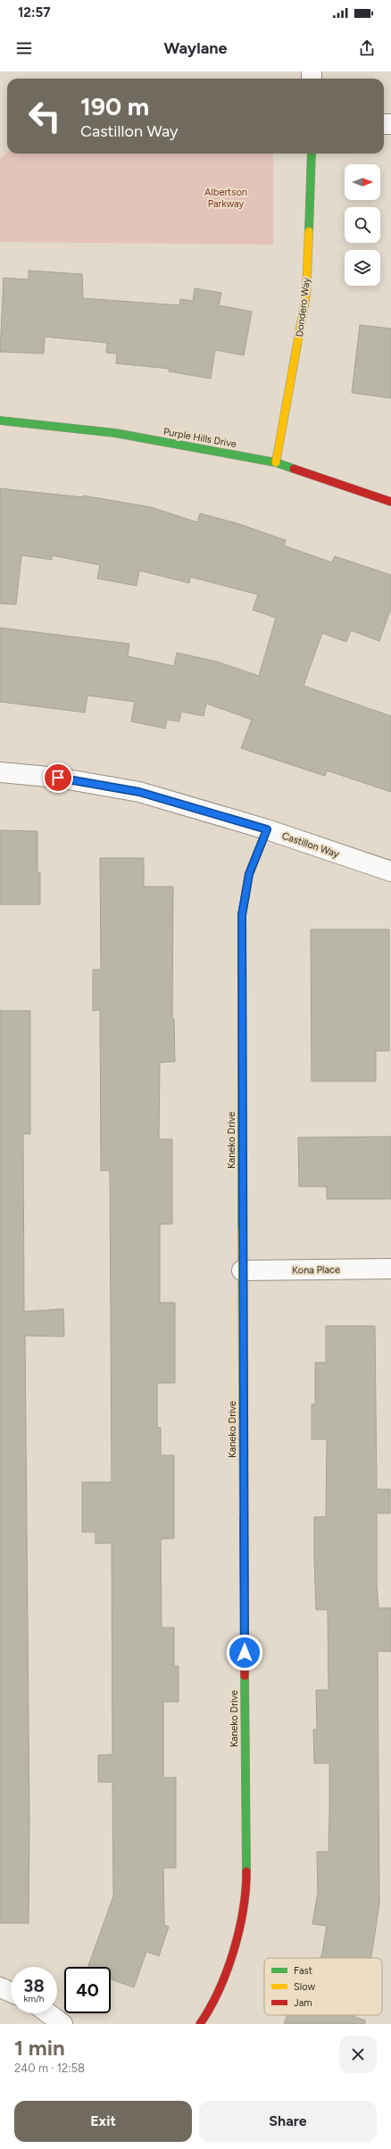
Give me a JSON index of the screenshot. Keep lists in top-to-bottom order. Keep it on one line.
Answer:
{"streets":{"street":["Dondero Way","Purple Hills Drive","Castillon Way","Kaneko Drive","Kona Place"]},"crossings":[["Dondero Way","Purple Hills Drive"],["Castillon Way","Kaneko Drive"],["Kaneko Drive","Kona Place"]],"parks":["Albertson Parkway"],"legend":["Fast","Slow","Jam"],"north":"right","page":{"status":"12:57","header":"Waylane","turn":["190 m","Castillon Way"],"speed":"38 km/h","limit":"40","heading":["1 min","240 m · 12:58"],"buttons":["Exit","Share"]}}
